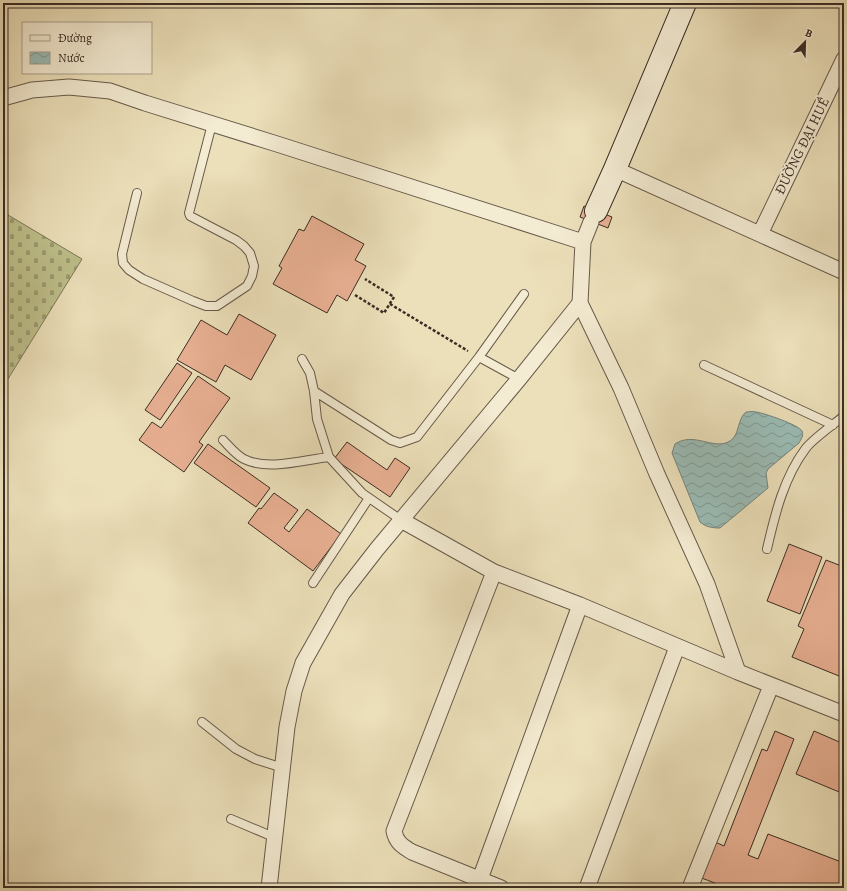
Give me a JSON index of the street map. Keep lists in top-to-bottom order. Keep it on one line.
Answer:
{"streets":{"street":["ĐƯỜNG ĐẠI HUỀ"]},"legend":["Đường","Nước"],"north":"top right"}
